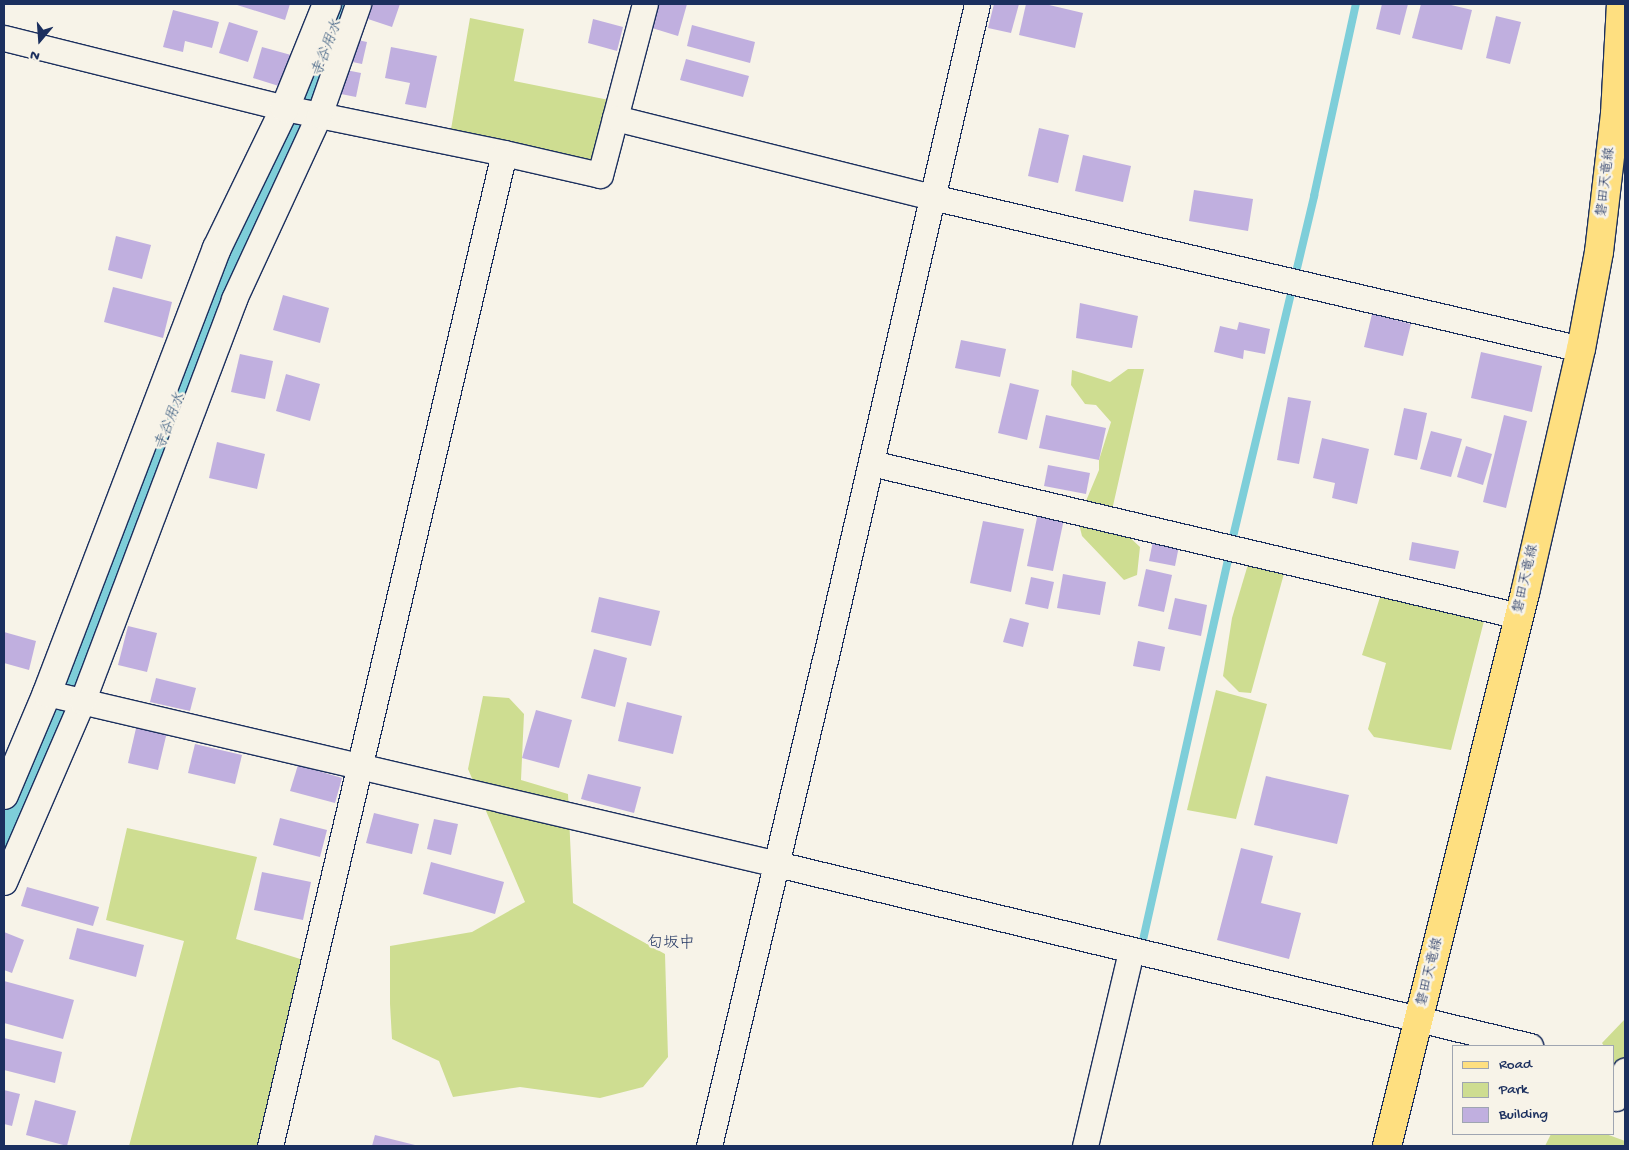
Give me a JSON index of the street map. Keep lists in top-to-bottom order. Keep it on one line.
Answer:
{"streets":{"main road":["磐田天竜線"]},"districts":["匂坂中"],"water":["寺谷用水"],"legend":["Road","Park","Building"],"north":"bottom"}
